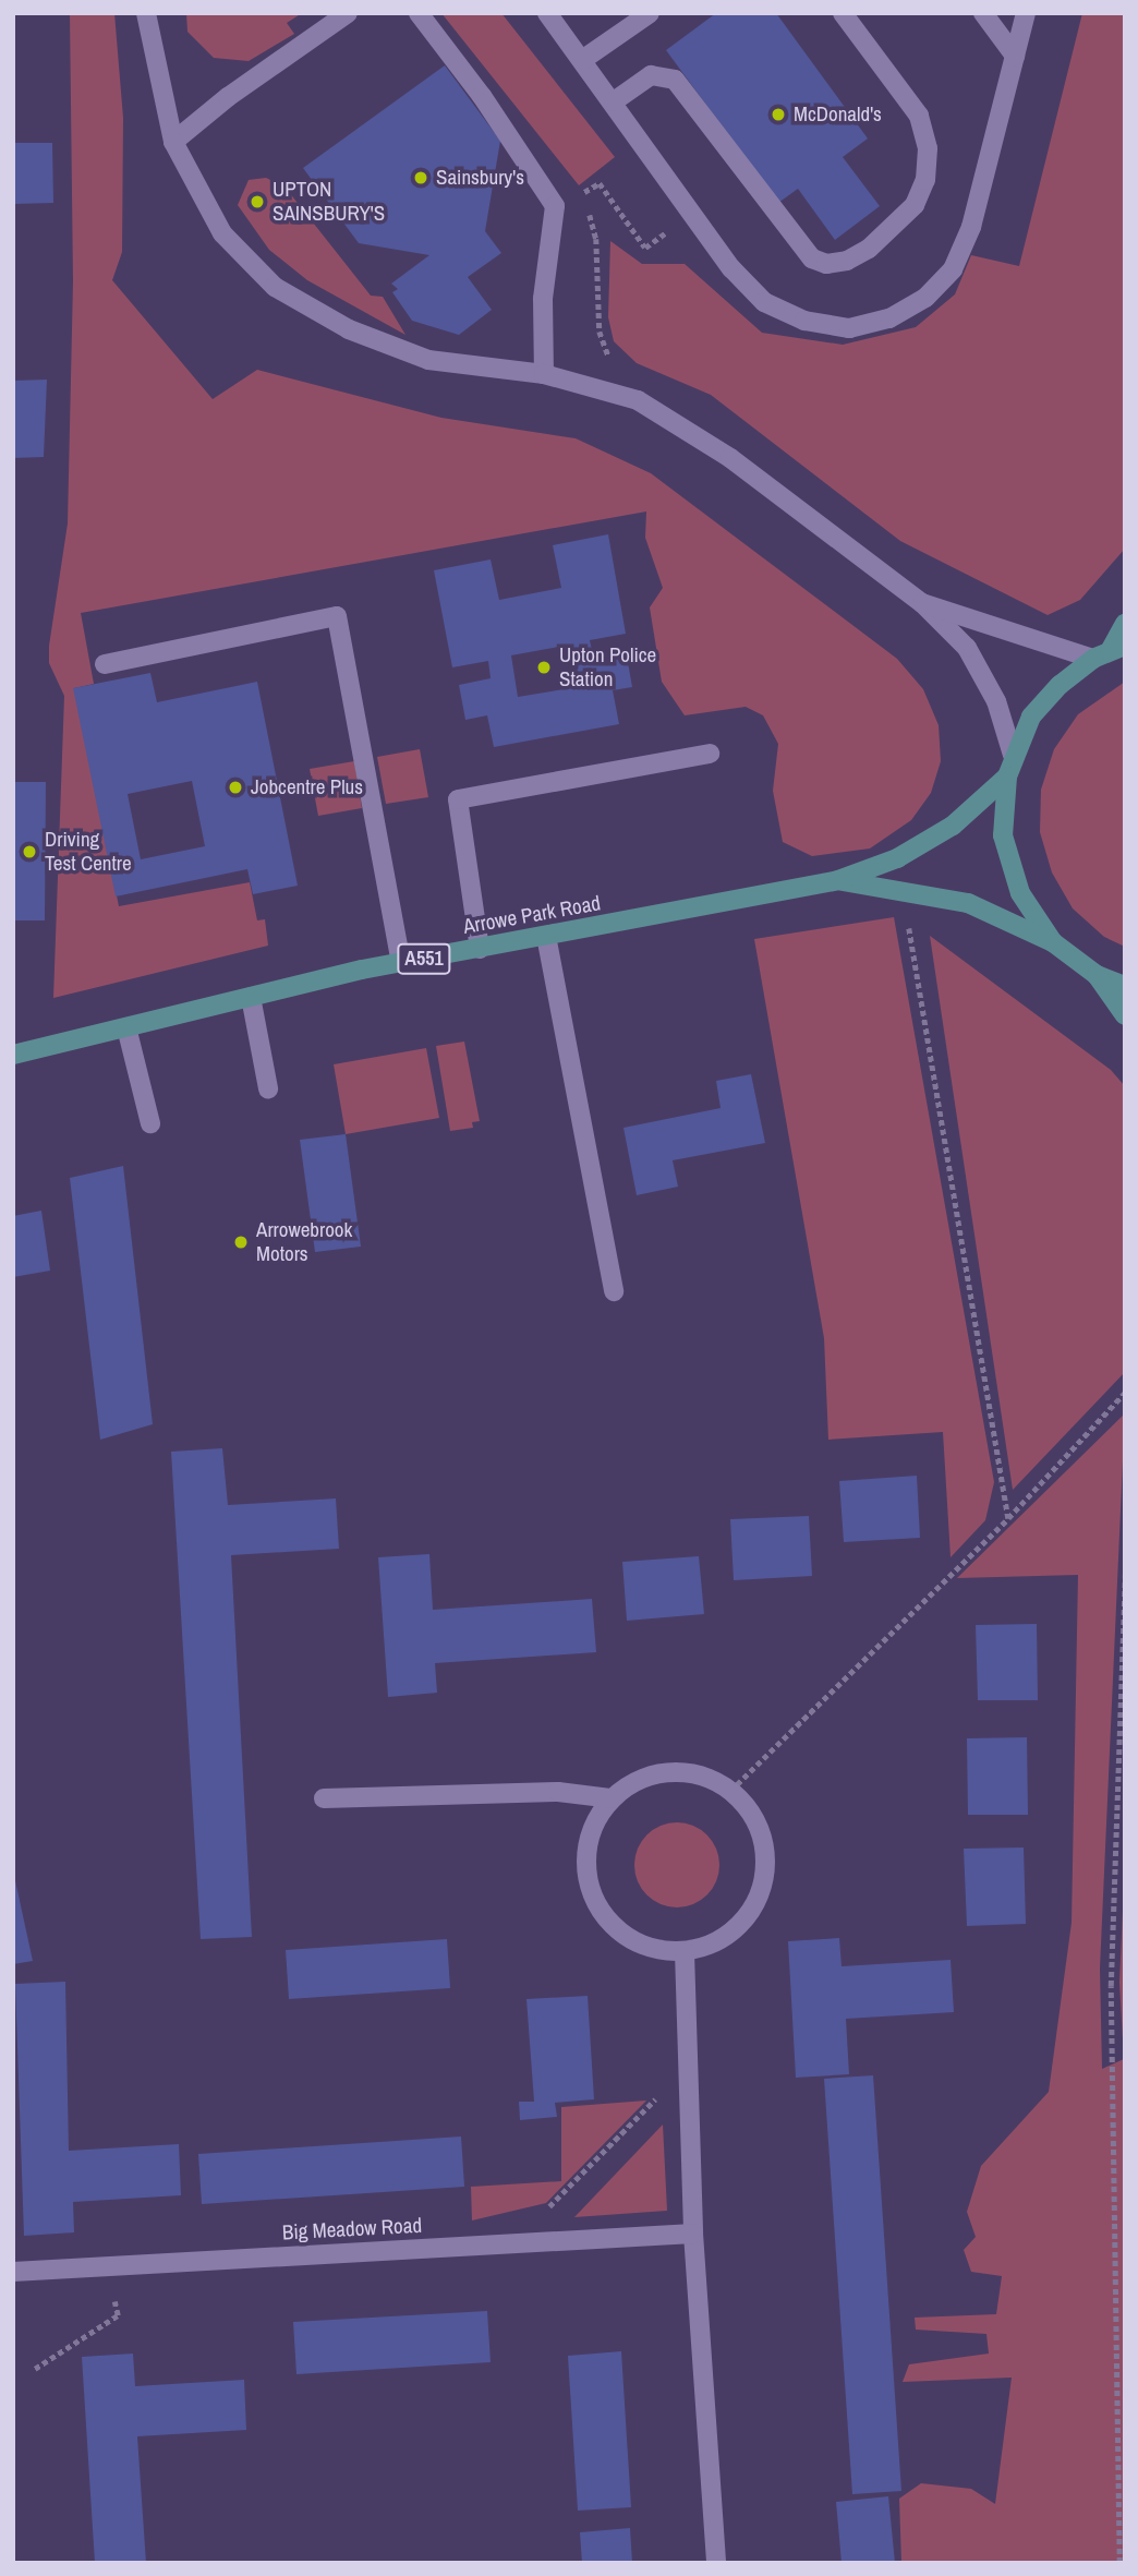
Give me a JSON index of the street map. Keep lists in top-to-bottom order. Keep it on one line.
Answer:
{"streets":{"main road":["Arrowe Park Road","A551"],"street":["Big Meadow Road"]},"places":["McDonald's","Sainsbury's","UPTON SAINSBURY'S","Upton Police Station","Jobcentre Plus","Driving Test Centre","Arrowebrook Motors"]}
